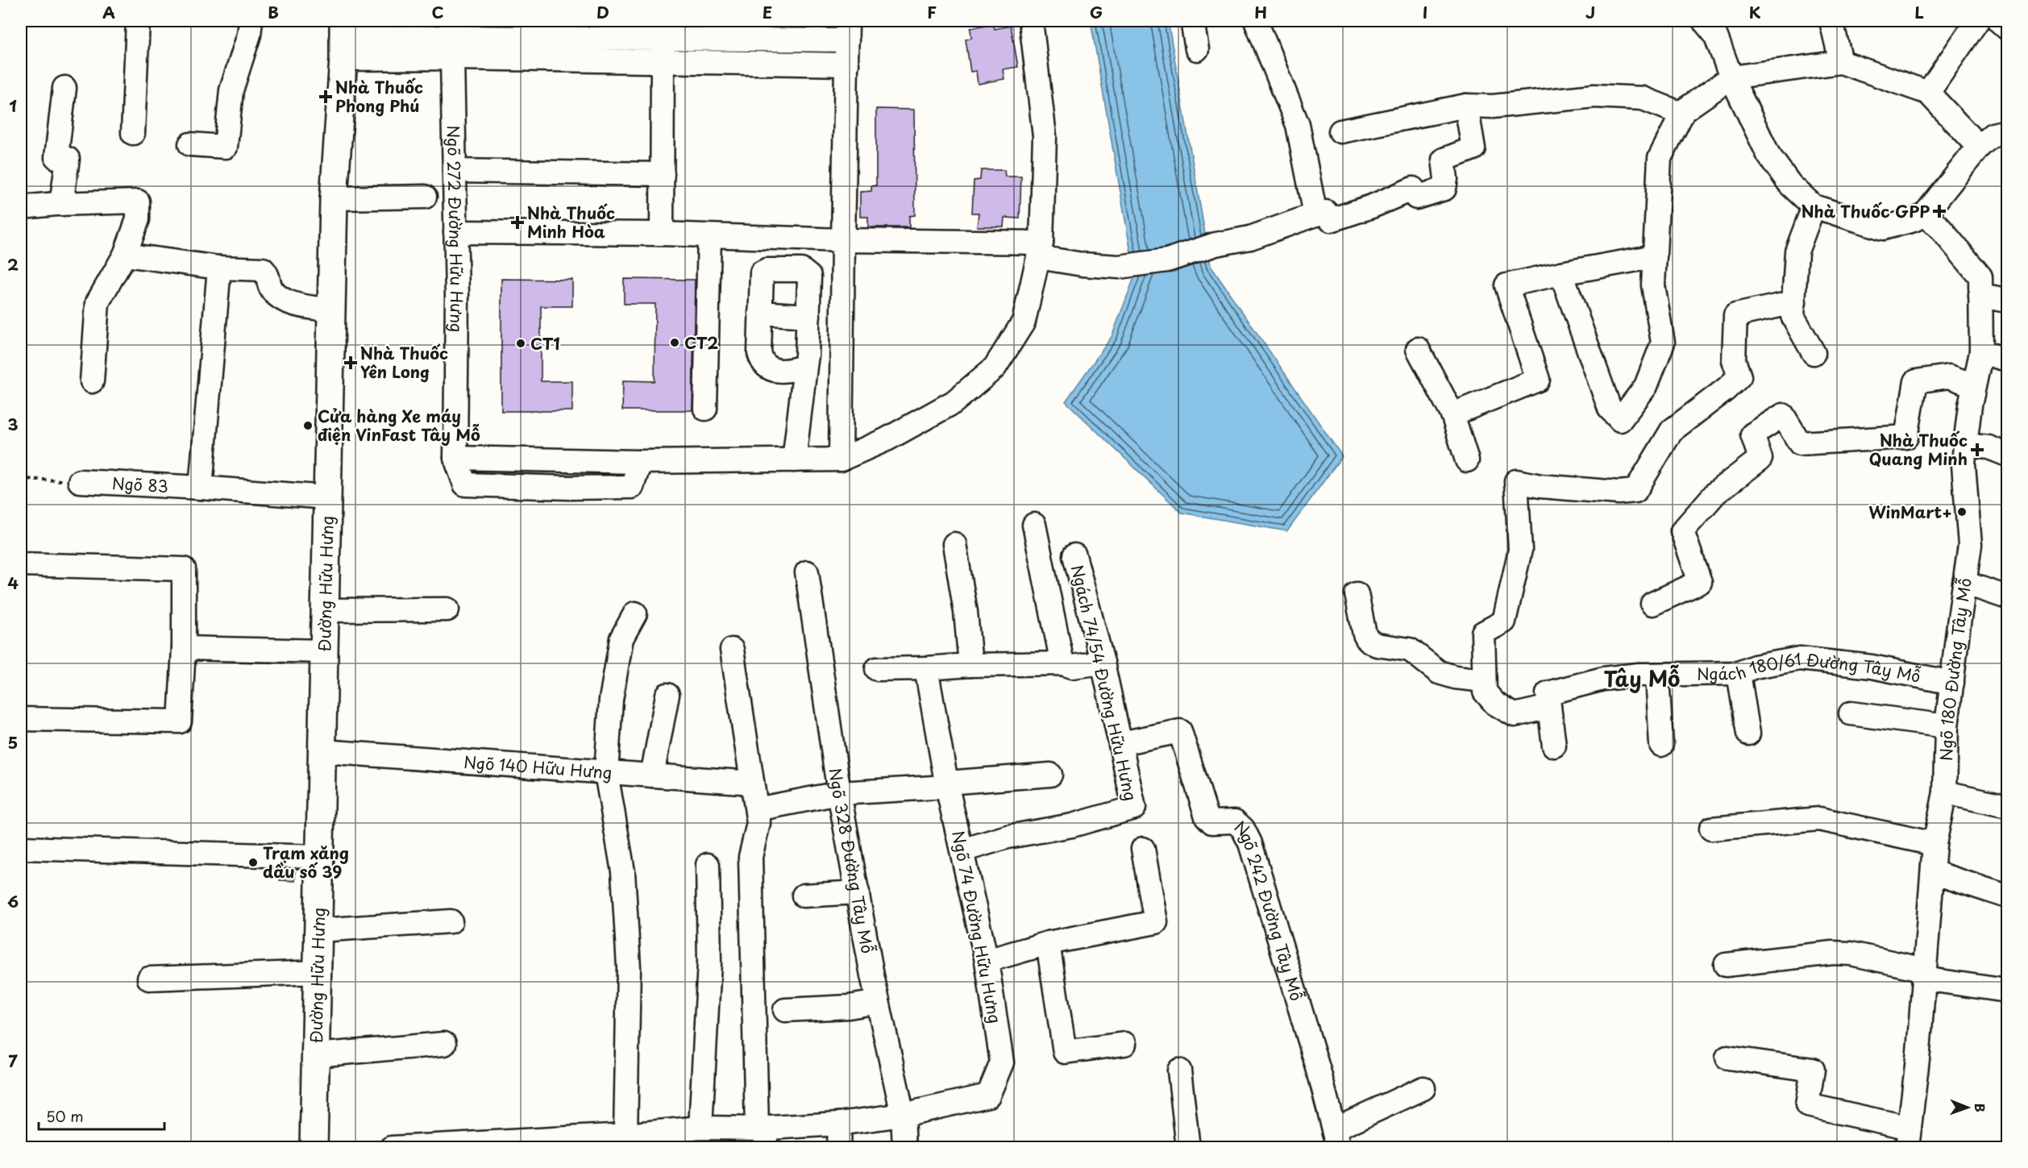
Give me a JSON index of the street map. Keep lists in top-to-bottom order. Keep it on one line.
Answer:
{"streets":{"main road":["Đường Hữu Hưng"],"street":["Ngõ 272 Đường Hữu Hưng","Ngõ 83","Ngõ 180 Đường Tây Mỗ","Ngách 180/61 Đường Tây Mỗ","Ngách 74/54 Đường Hữu Hưng","Ngõ 140 Hữu Hưng","Ngõ 328 Đường Tây Mỗ","Ngõ 242 Đường Tây Mỗ","Ngõ 74 Đường Hữu Hưng"]},"crossings":[["Ngõ 83","Đường Hữu Hưng"],["Đường Hữu Hưng","Ngõ 140 Hữu Hưng"],["Ngõ 180 Đường Tây Mỗ","Ngách 180/61 Đường Tây Mỗ"],["Ngách 74/54 Đường Hữu Hưng","Ngõ 242 Đường Tây Mỗ"],["Ngách 74/54 Đường Hữu Hưng","Ngõ 74 Đường Hữu Hưng"],["Ngõ 328 Đường Tây Mỗ","Ngõ 74 Đường Hữu Hưng"]],"districts":["Tây Mỗ"],"places":{"health":["Nhà Thuốc Phong Phú","Nhà Thuốc GPP","Nhà Thuốc Minh Hòa","Nhà Thuốc Yên Long","Nhà Thuốc Quang Minh"],"other":["CT2","CT1","Cửa hàng Xe máy điện VinFast Tây Mỗ","WinMart+","Trạm xăng dầu số 39"]},"scale_bar":"50 m","north":"right","grid":{"columns":["A","B","C","D","E","F","G","H","I","J","K","L"],"rows":["1","2","3","4","5","6","7"]}}
